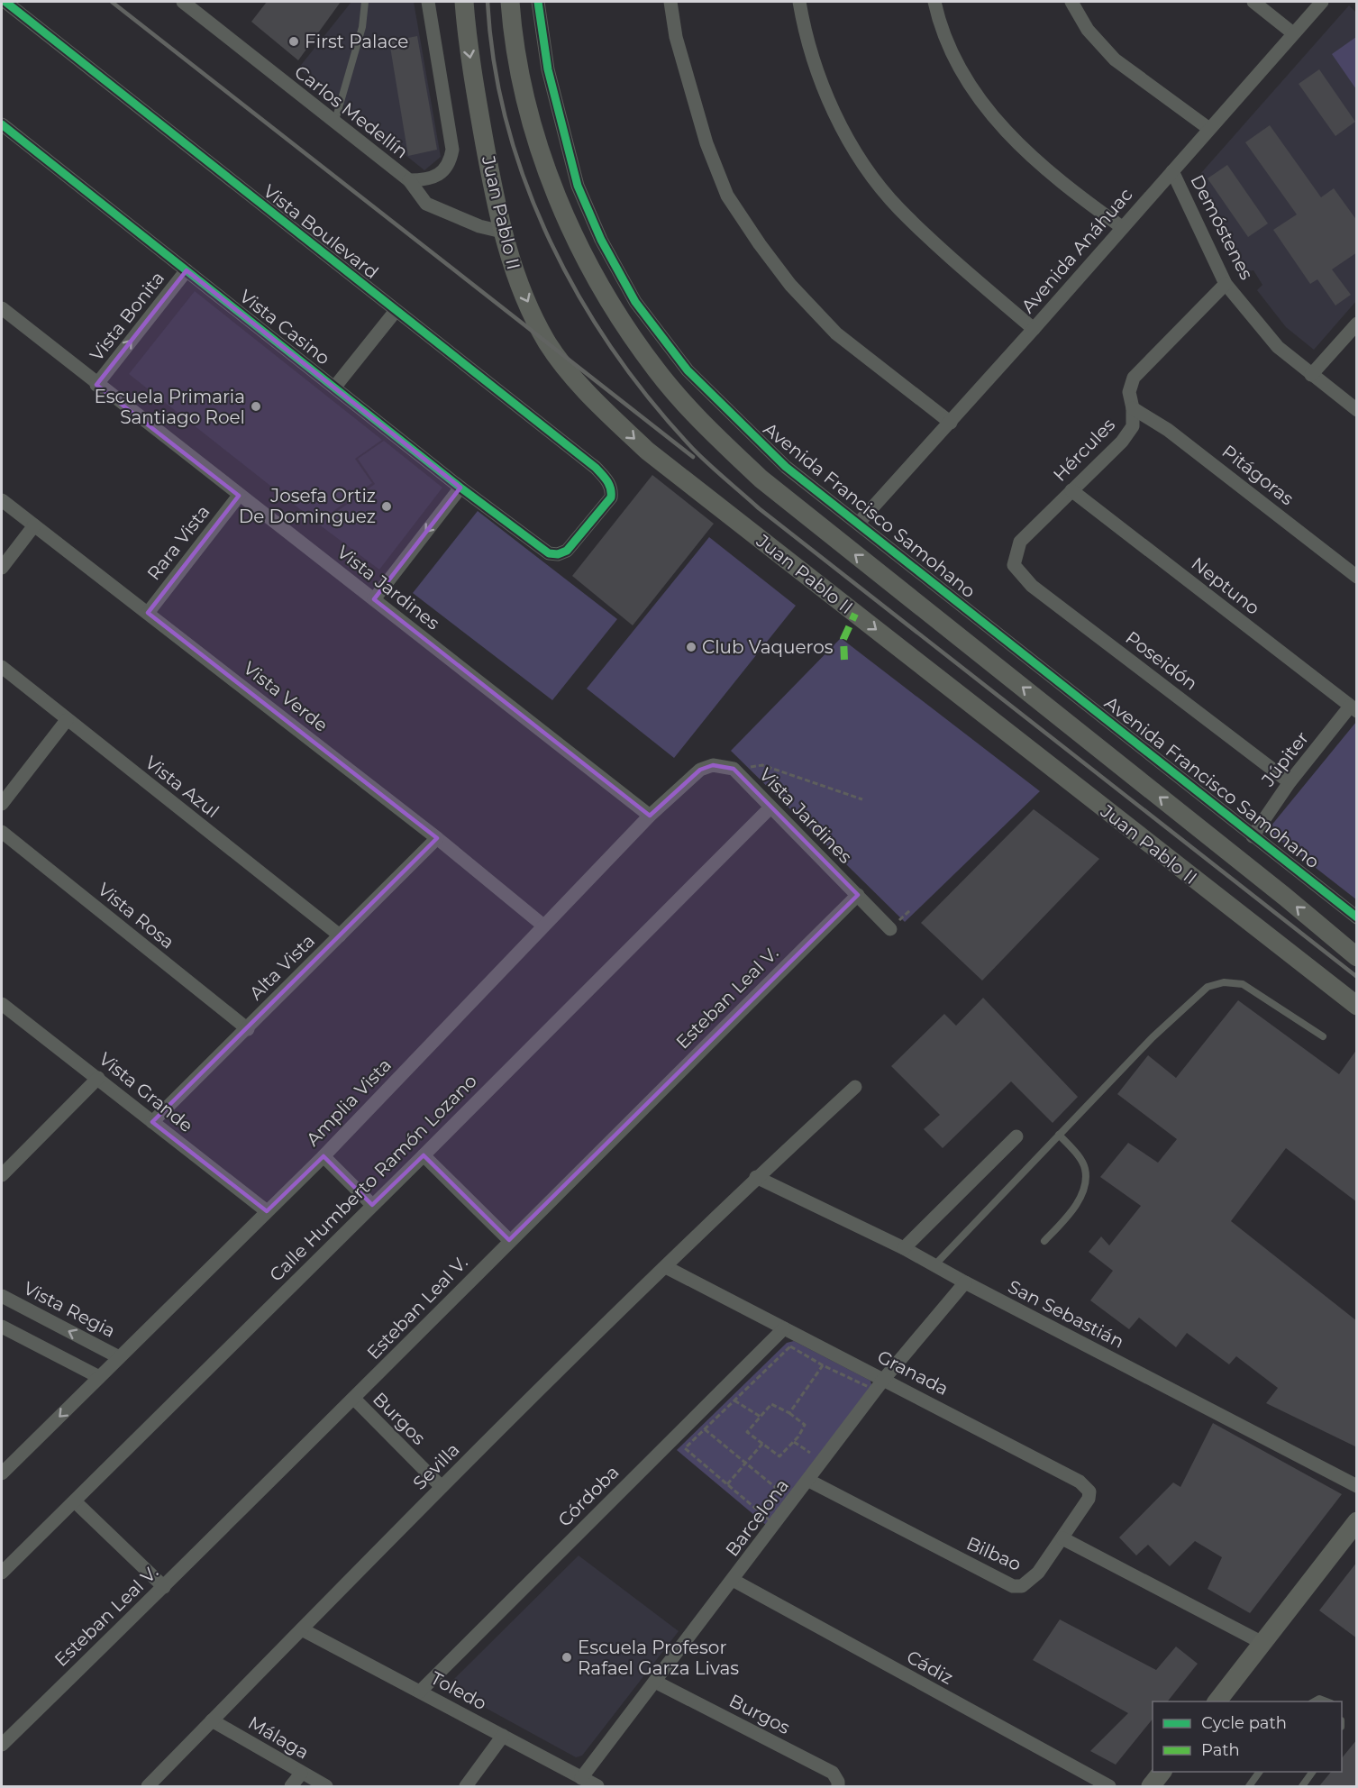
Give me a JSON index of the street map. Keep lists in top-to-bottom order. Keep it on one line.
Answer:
{"streets":{"main road":["Juan Pablo II"],"street":["Carlos Medellín","Demóstenes","Vista Boulevard","Avenida Anáhuac","Vista Bonita","Vista Casino","Hércules","Pitágoras","Avenida Francisco Samohano","Rara Vista","Neptuno","Vista Jardines","Poseidón","Vista Verde","Júpiter","Vista Azul","Vista Rosa","Alta Vista","Esteban Leal V.","Vista Grande","Amplia Vista","Calle Humberto Ramón Lozano","Vista Regia","San Sebastián","Granada","Burgos","Sevilla","Córdoba","Barcelona","Bilbao","Cádiz","Toledo","Málaga"]},"crossings":[["Demóstenes","Avenida Anáhuac"],["Demóstenes","Hércules"],["Vista Boulevard","Vista Casino"],["Avenida Anáhuac","Avenida Francisco Samohano"],["Vista Bonita","Vista Casino"],["Vista Bonita","Vista Jardines"],["Hércules","Pitágoras"],["Hércules","Neptuno"],["Hércules","Poseidón"],["Avenida Francisco Samohano","Júpiter"],["Rara Vista","Vista Jardines"],["Rara Vista","Vista Verde"],["Neptuno","Júpiter"],["Vista Jardines","Esteban Leal V."],["Vista Jardines","Amplia Vista"],["Vista Jardines","Calle Humberto Ramón Lozano"],["Poseidón","Júpiter"],["Vista Verde","Alta Vista"],["Vista Verde","Amplia Vista"],["Vista Azul","Alta Vista"],["Vista Rosa","Alta Vista"],["Alta Vista","Vista Grande"],["Esteban Leal V.","Burgos"],["Vista Grande","Amplia Vista"],["Amplia Vista","Vista Regia"],["San Sebastián","Sevilla"],["San Sebastián","Barcelona"],["Granada","Sevilla"],["Granada","Córdoba"],["Granada","Barcelona"],["Granada","Bilbao"],["Burgos","Sevilla"],["Burgos","Barcelona"],["Sevilla","Toledo"],["Sevilla","Málaga"],["Córdoba","Toledo"],["Barcelona","Bilbao"],["Barcelona","Cádiz"],["Barcelona","Toledo"]],"one_way":["Vista Bonita"],"places":["First Palace","Escuela Primaria Santiago Roel","Josefa Ortiz De Dominguez","Club Vaqueros","Escuela Profesor Rafael Garza Livas"],"legend":["Cycle path","Path"]}
